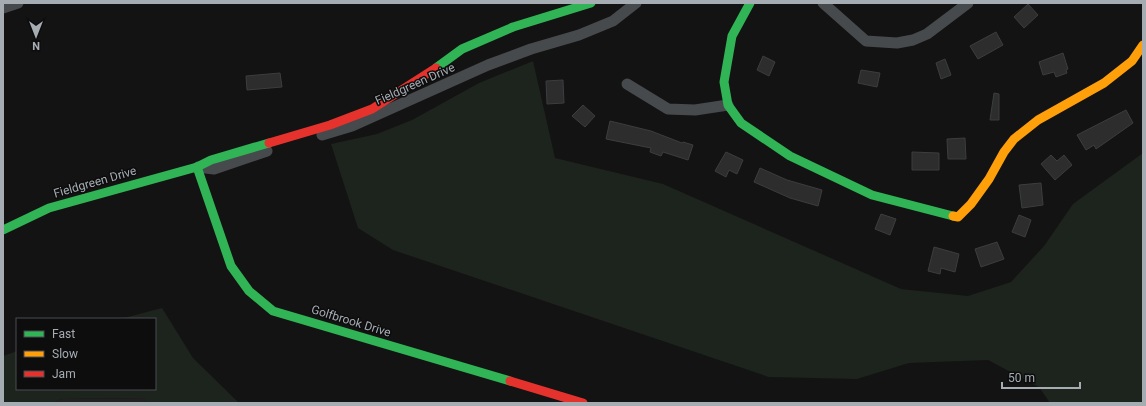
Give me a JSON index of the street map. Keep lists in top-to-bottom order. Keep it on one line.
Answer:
{"streets":{"street":["Fieldgreen Drive","Golfbrook Drive"]},"crossings":[["Fieldgreen Drive","Golfbrook Drive"]],"legend":["Fast","Slow","Jam"],"scale_bar":"50 m","north":"bottom"}
